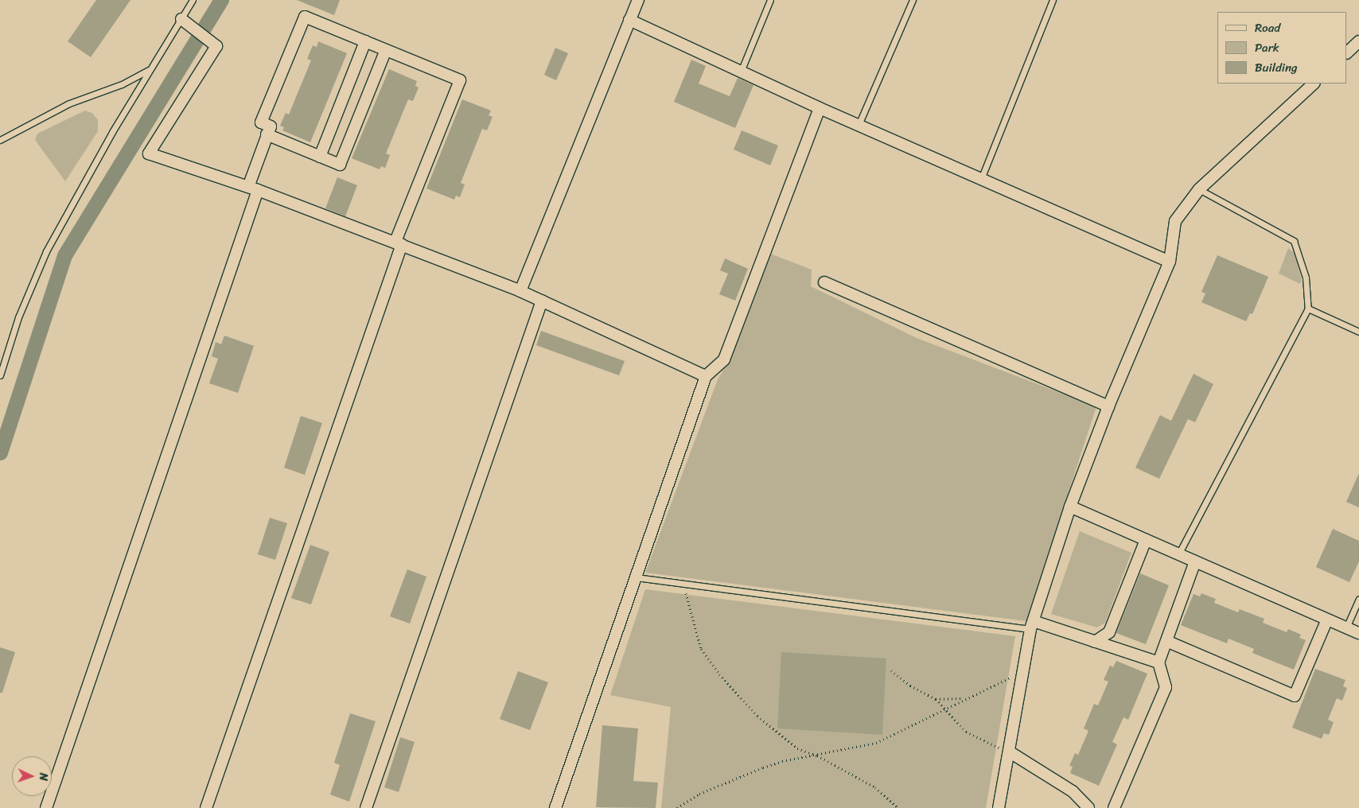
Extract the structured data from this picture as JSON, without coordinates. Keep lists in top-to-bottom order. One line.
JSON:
{"legend":["Road","Park","Building"],"north":"right"}
